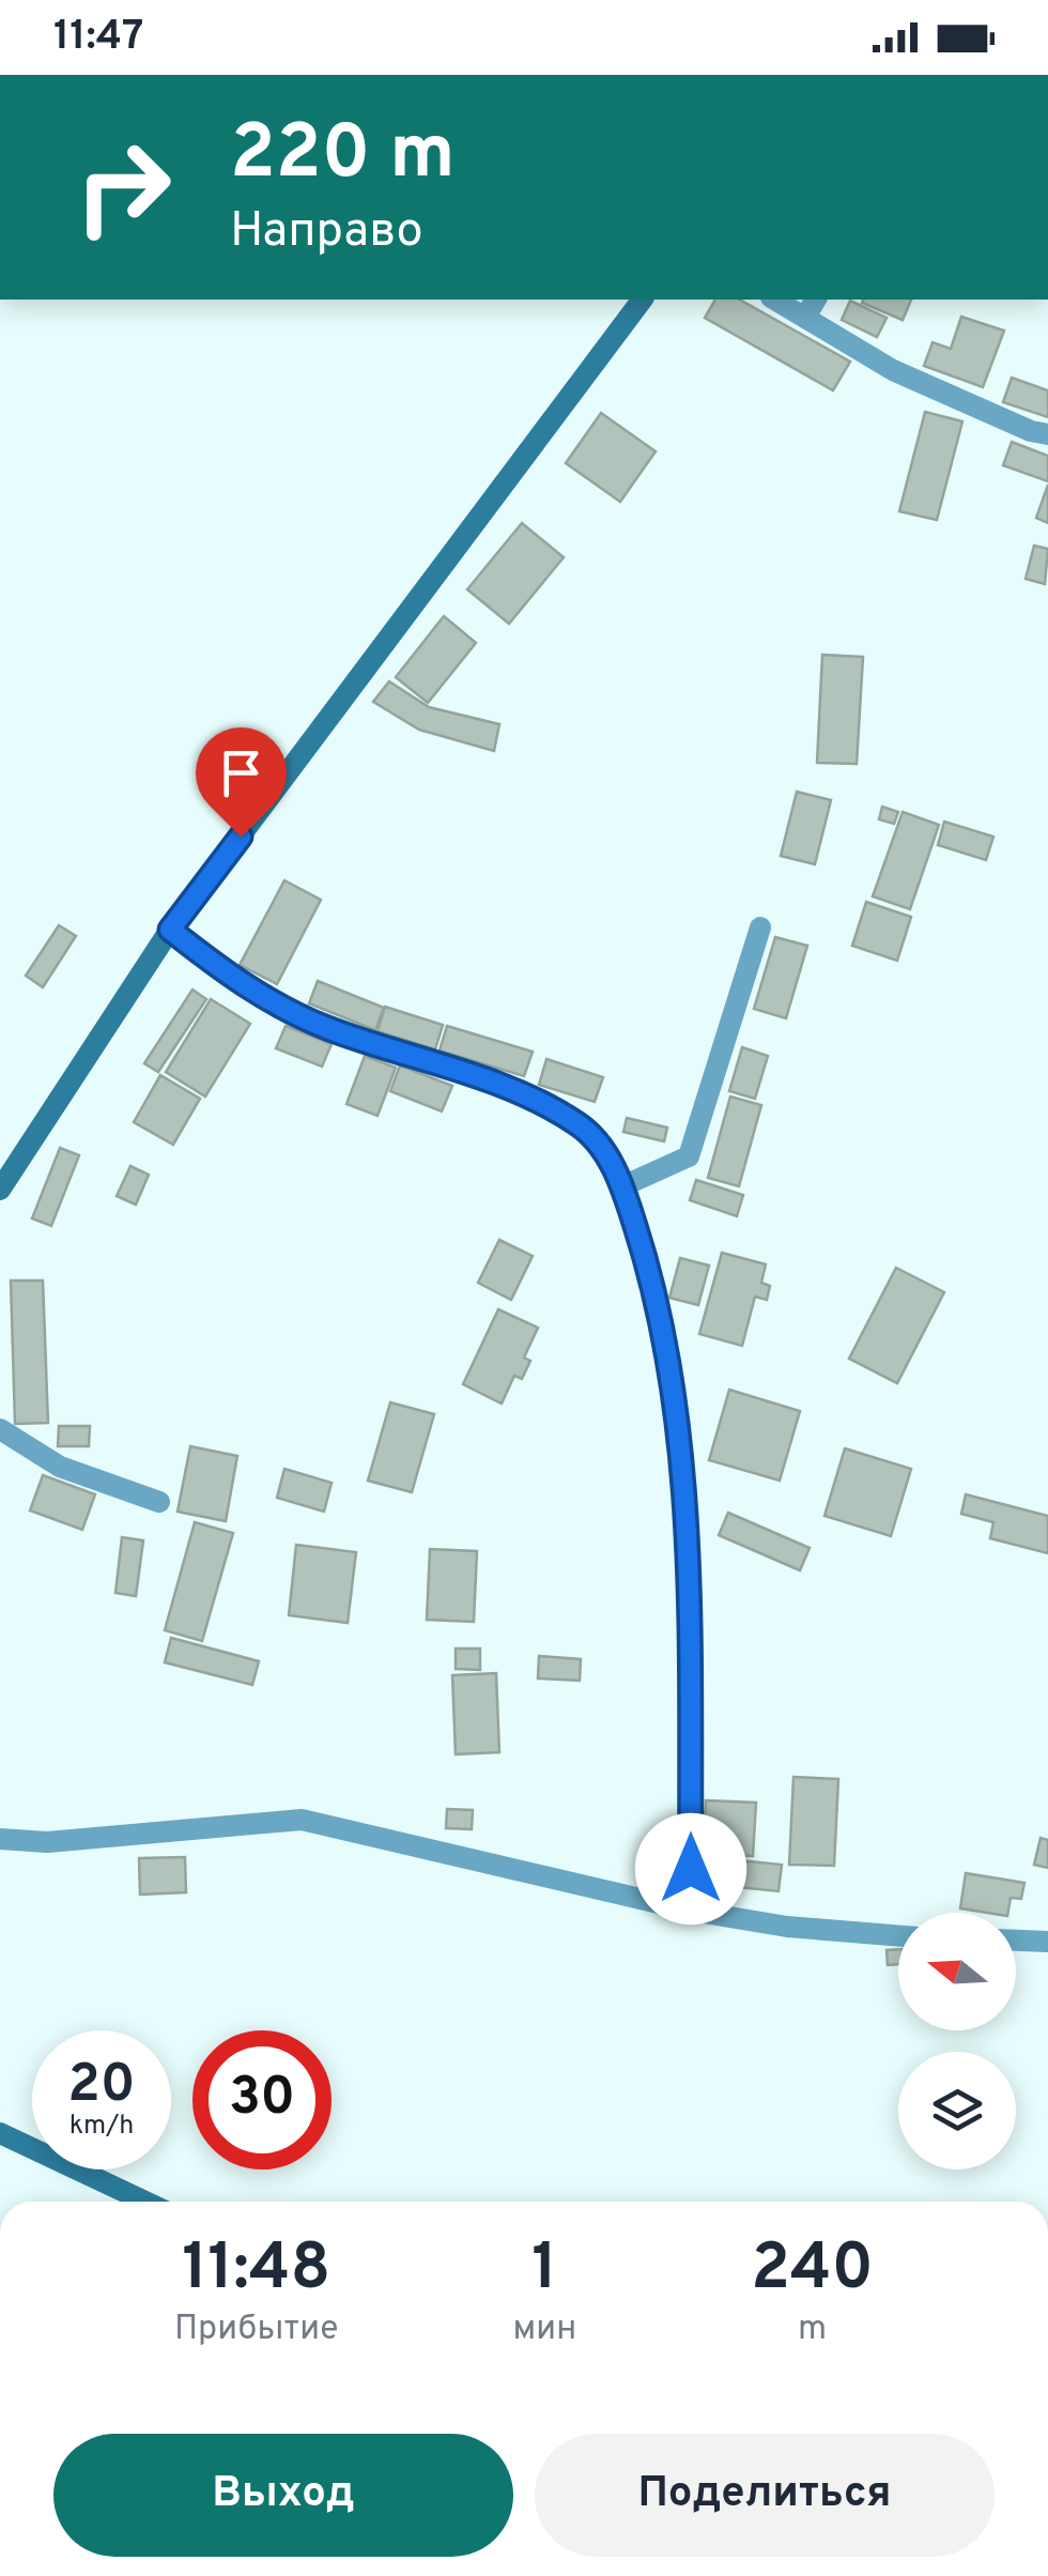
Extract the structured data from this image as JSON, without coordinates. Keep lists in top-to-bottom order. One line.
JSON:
{"north":"left","page":{"status":"11:47","turn":["220 m","Направо"],"speed":"20 km/h","limit":"30","eta":["11:48","Прибытие","1","мин","240","m"],"buttons":["Выход","Поделиться"]}}
